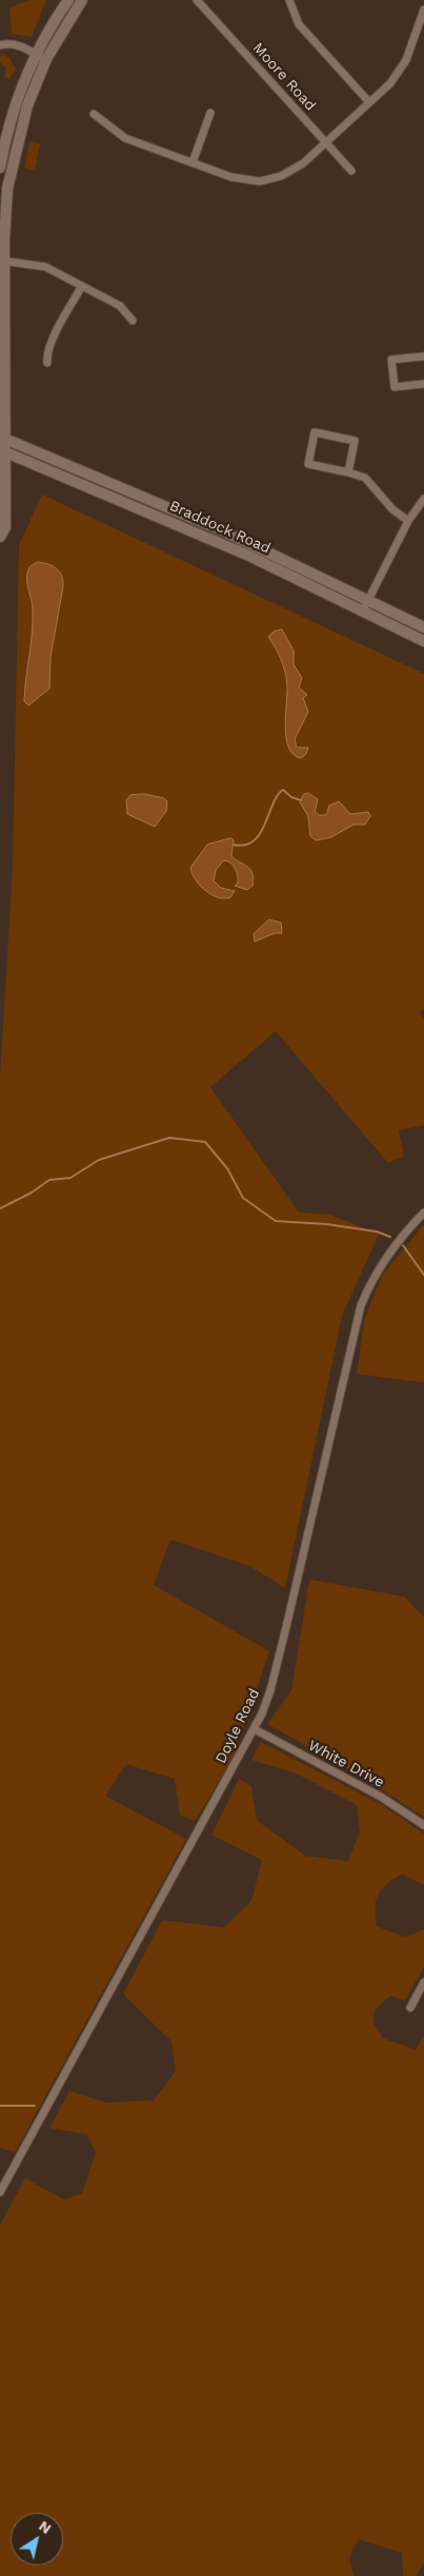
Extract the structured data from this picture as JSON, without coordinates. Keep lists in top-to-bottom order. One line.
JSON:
{"streets":{"main road":["Braddock Road"],"street":["Moore Road","Doyle Road","White Drive"]},"crossings":[["Doyle Road","White Drive"]],"north":"top right"}
